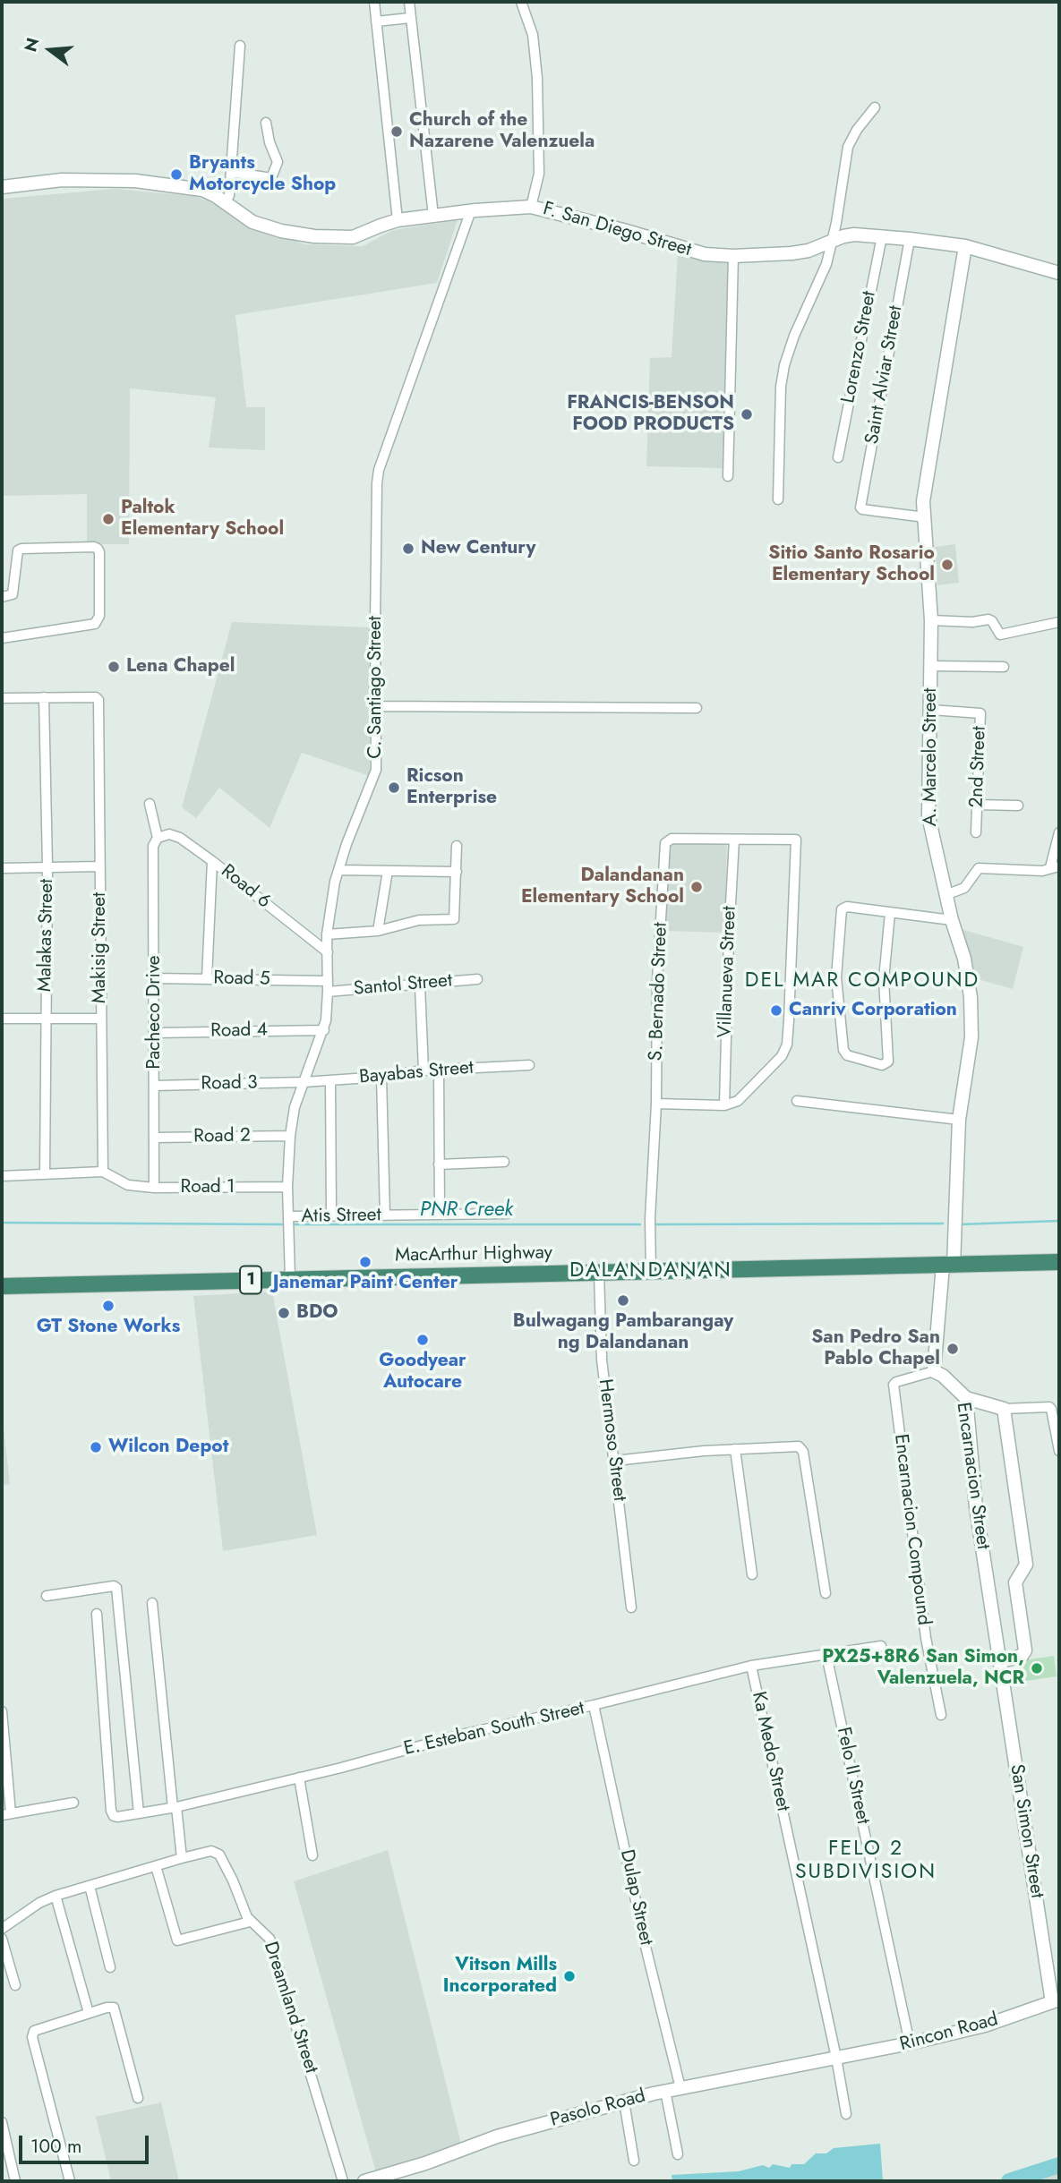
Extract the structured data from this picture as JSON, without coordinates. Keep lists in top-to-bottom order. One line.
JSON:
{"streets":{"highway":["MacArthur Highway","1"],"street":["F. San Diego Street","Lorenzo Street","Saint Alviar Street","C. Santiago Street","A. Marcelo Street","2nd Street","Road 6","Malakas Street","Makisig Street","Villanueva Street","Road 5","Santol Street","S. Bernado Street","Pacheco Drive","Road 4","Bayabas Street","Road 3","Road 2","Road 1","Atis Street","Hermoso Street","Encarnacion Street","Encarnacion Compound","E. Esteban South Street","Ka Medo Street","Felo II Street","San Simon Street","Dulap Street","Dreamland Street","Rincon Road","Pasolo Road"]},"crossings":[["F. San Diego Street","Lorenzo Street"],["F. San Diego Street","Saint Alviar Street"],["F. San Diego Street","C. Santiago Street"],["F. San Diego Street","A. Marcelo Street"],["Saint Alviar Street","A. Marcelo Street"],["C. Santiago Street","Road 6"],["C. Santiago Street","Road 5"],["C. Santiago Street","Santol Street"],["C. Santiago Street","Road 4"],["C. Santiago Street","Bayabas Street"],["C. Santiago Street","Road 3"],["C. Santiago Street","Road 2"],["C. Santiago Street","Road 1"],["C. Santiago Street","Atis Street"],["C. Santiago Street","MacArthur Highway"],["A. Marcelo Street","2nd Street"],["A. Marcelo Street","MacArthur Highway"],["Road 6","Pacheco Drive"],["Malakas Street","Makisig Street"],["Makisig Street","Road 1"],["Villanueva Street","S. Bernado Street"],["Road 5","Pacheco Drive"],["S. Bernado Street","MacArthur Highway"],["Pacheco Drive","Road 4"],["Pacheco Drive","Road 3"],["Pacheco Drive","Road 2"],["Pacheco Drive","Road 1"],["Bayabas Street","Road 3"],["MacArthur Highway","Hermoso Street"],["Encarnacion Street","Encarnacion Compound"],["Encarnacion Street","San Simon Street"],["E. Esteban South Street","Ka Medo Street"],["E. Esteban South Street","Felo II Street"],["E. Esteban South Street","Dulap Street"],["Ka Medo Street","Rincon Road"],["Ka Medo Street","Pasolo Road"],["Felo II Street","Rincon Road"],["San Simon Street","Rincon Road"],["Dulap Street","Pasolo Road"],["Rincon Road","Pasolo Road"]],"districts":["DEL MAR COMPOUND","DALANDANAN","FELO 2 SUBDIVISION"],"water":["PNR Creek"],"places":["Church of the Nazarene Valenzuela","Bryants Motorcycle Shop","FRANCIS-BENSON FOOD PRODUCTS","Paltok Elementary School","New Century","Sitio Santo Rosario Elementary School","Lena Chapel","Ricson Enterprise","Dalandanan Elementary School","Canriv Corporation","Janemar Paint Center","Bulwagang Pambarangay ng Dalandanan","GT Stone Works","BDO","Goodyear Autocare","San Pedro San Pablo Chapel","Wilcon Depot","PX25+8R6 San Simon, Valenzuela, NCR","Vitson Mills Incorporated"],"scale_bar":"100 m","north":"left"}
